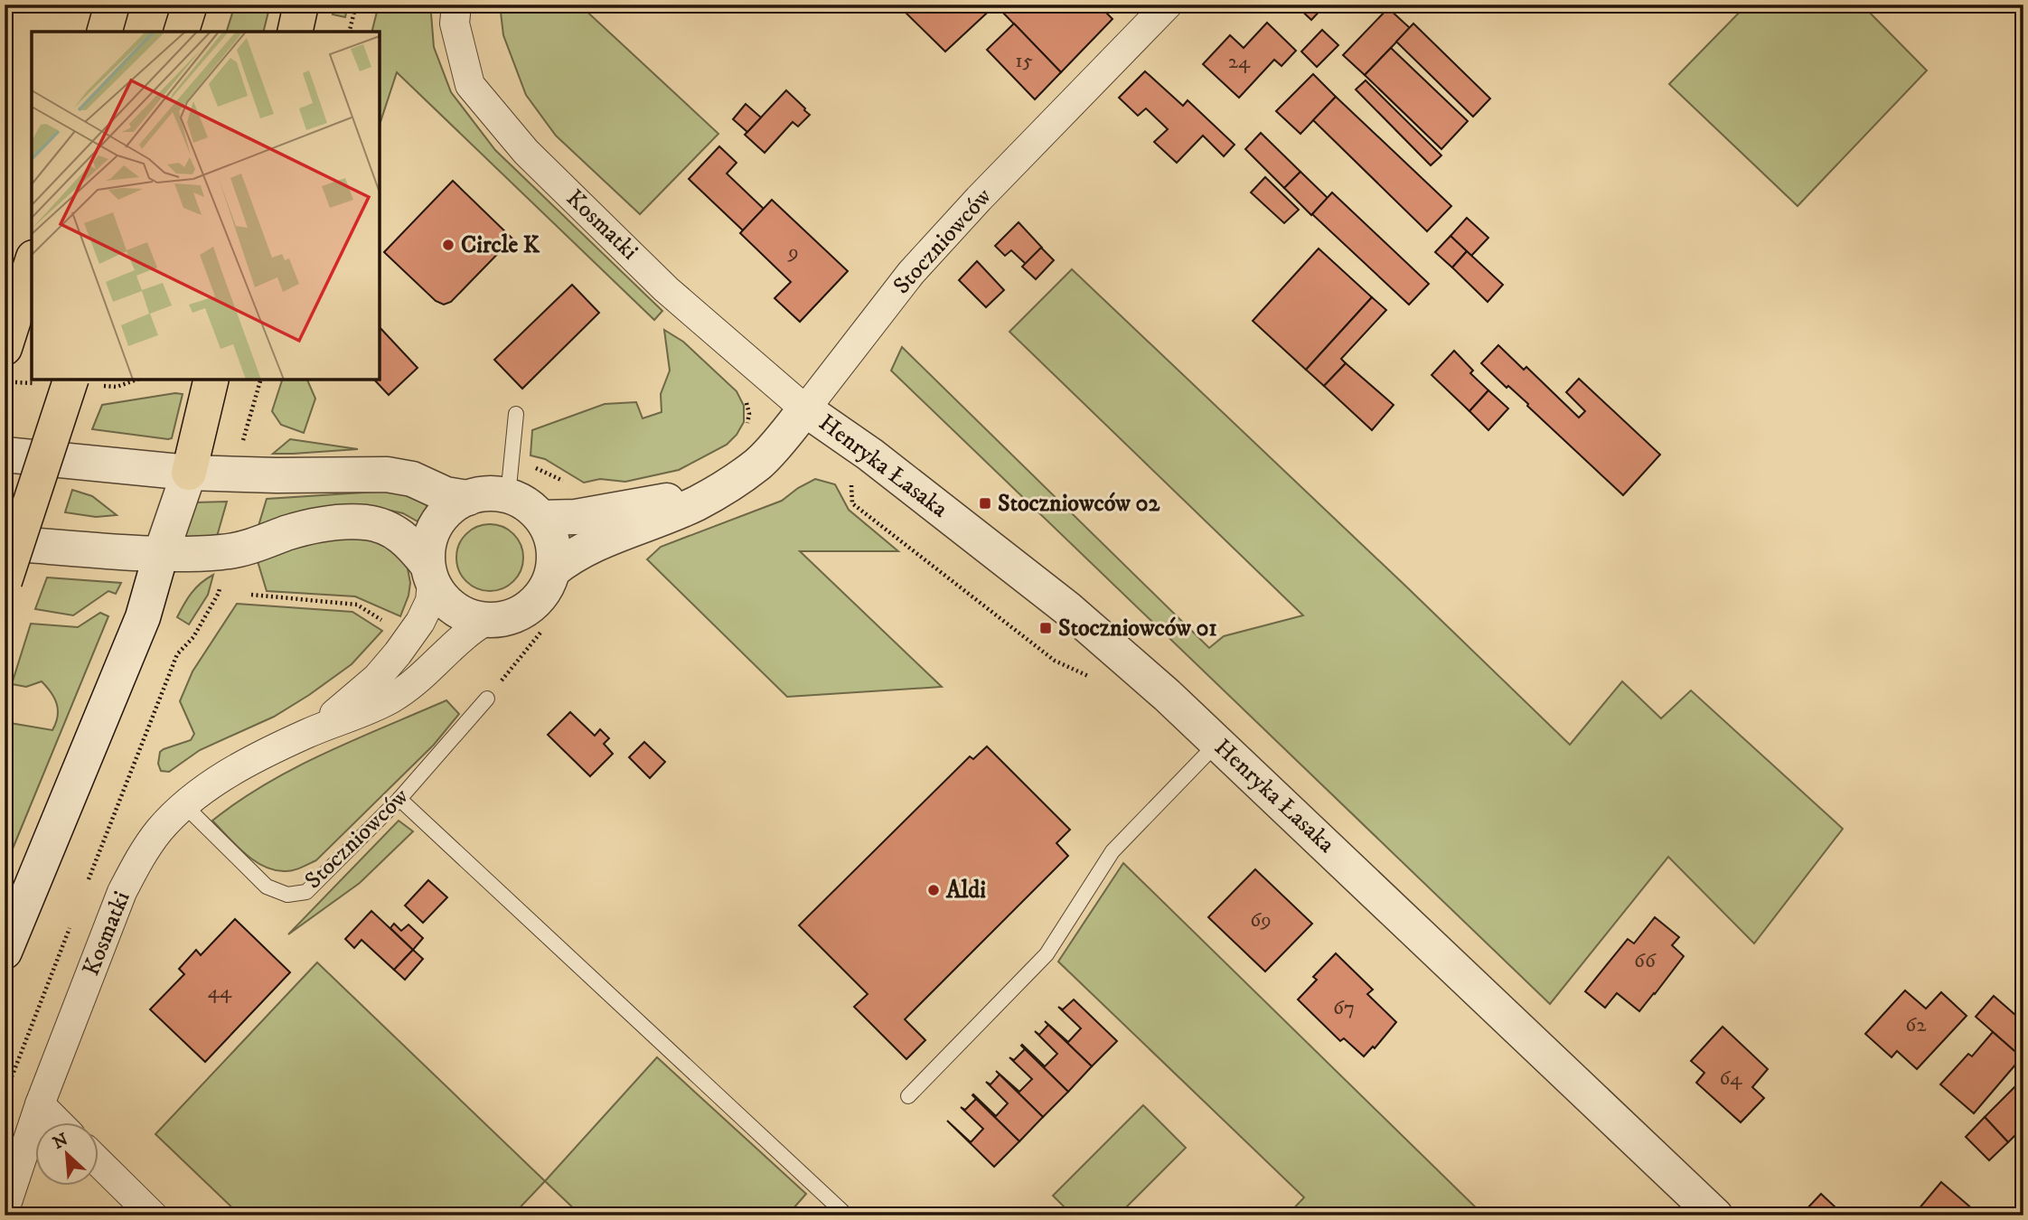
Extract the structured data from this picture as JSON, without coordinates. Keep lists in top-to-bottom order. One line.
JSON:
{"streets":{"street":["Kosmatki","Stoczniowców","Henryka Łasaka"]},"crossings":[["Kosmatki","Stoczniowców"],["Kosmatki","Henryka Łasaka"],["Stoczniowców","Henryka Łasaka"]],"places":{"other":["Circle K","Aldi"],"transit":["Stoczniowców 02","Stoczniowców 01"]},"house_numbers":["15","24","9","69","66","44","67","62","64"],"north":"top left"}
